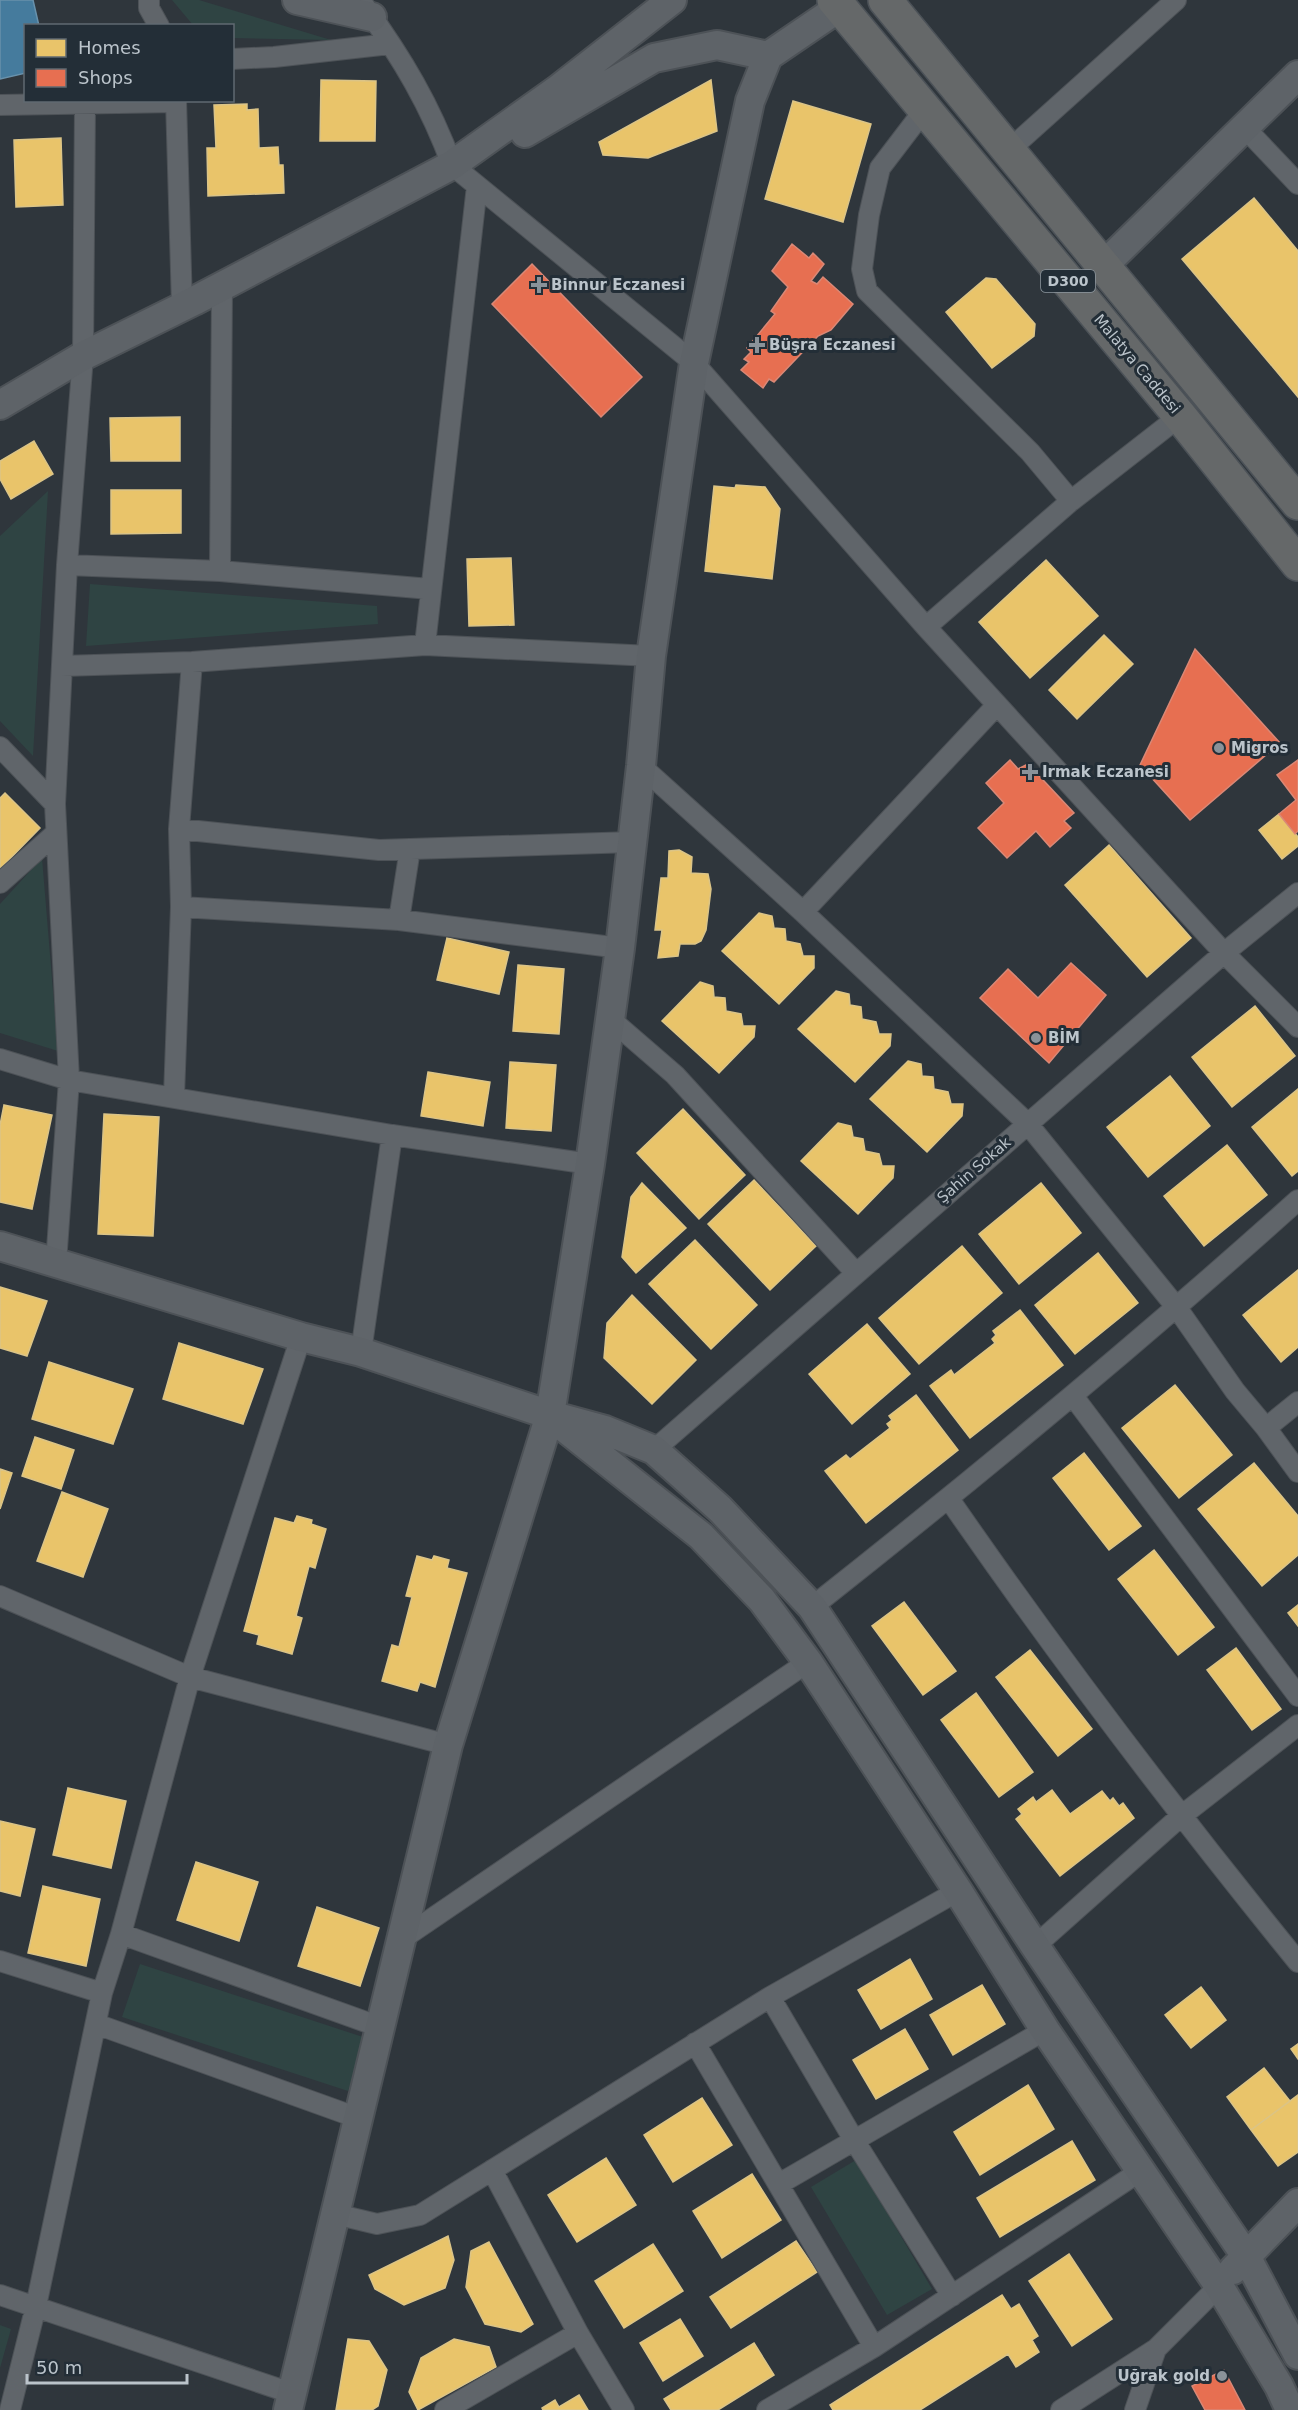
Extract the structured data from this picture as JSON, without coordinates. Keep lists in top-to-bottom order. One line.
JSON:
{"streets":{"highway":["D300","Malatya Caddesi"],"street":["Şahin Sokak"]},"places":{"health":["Binnur Eczanesi","Büşra Eczanesi","Irmak Eczanesi"],"other":["Migros","BİM","Uğrak gold"]},"legend":["Homes","Shops"],"scale_bar":"50 m"}
